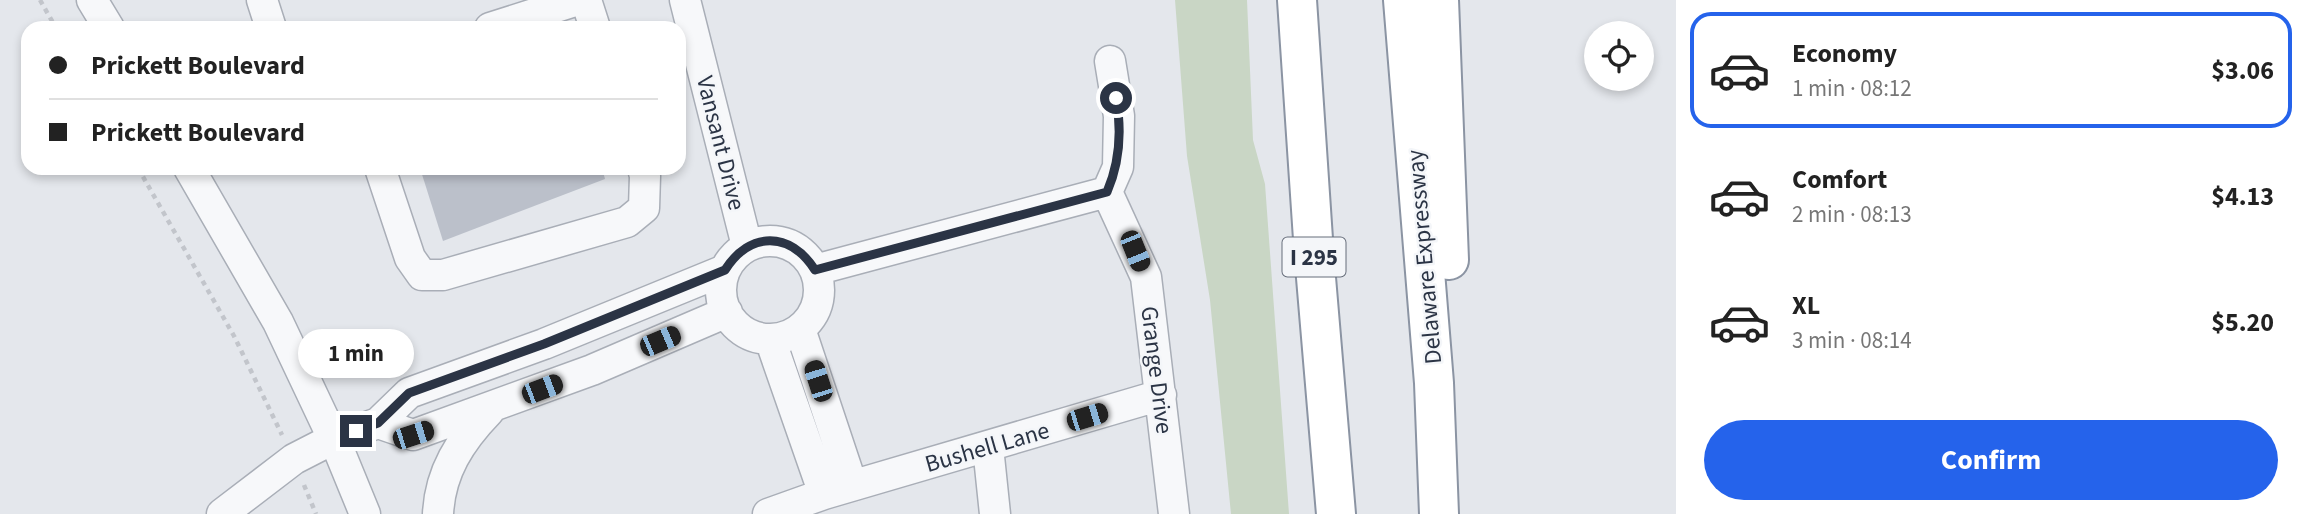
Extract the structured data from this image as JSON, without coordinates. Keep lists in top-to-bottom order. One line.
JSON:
{"streets":{"highway":["I 295","Delaware Expressway"],"street":["Vansant Drive","Grange Drive","Bushell Lane"]},"crossings":[["Grange Drive","Bushell Lane"]],"page":{"list":[{"name":"Economy","note":"1 min · 08:12","value":"$3.06"},{"name":"Comfort","note":"2 min · 08:13","value":"$4.13"},{"name":"XL","note":"3 min · 08:14","value":"$5.20"}],"banner":["Prickett Boulevard","Prickett Boulevard"],"bubble":"1 min","buttons":"Confirm"}}
